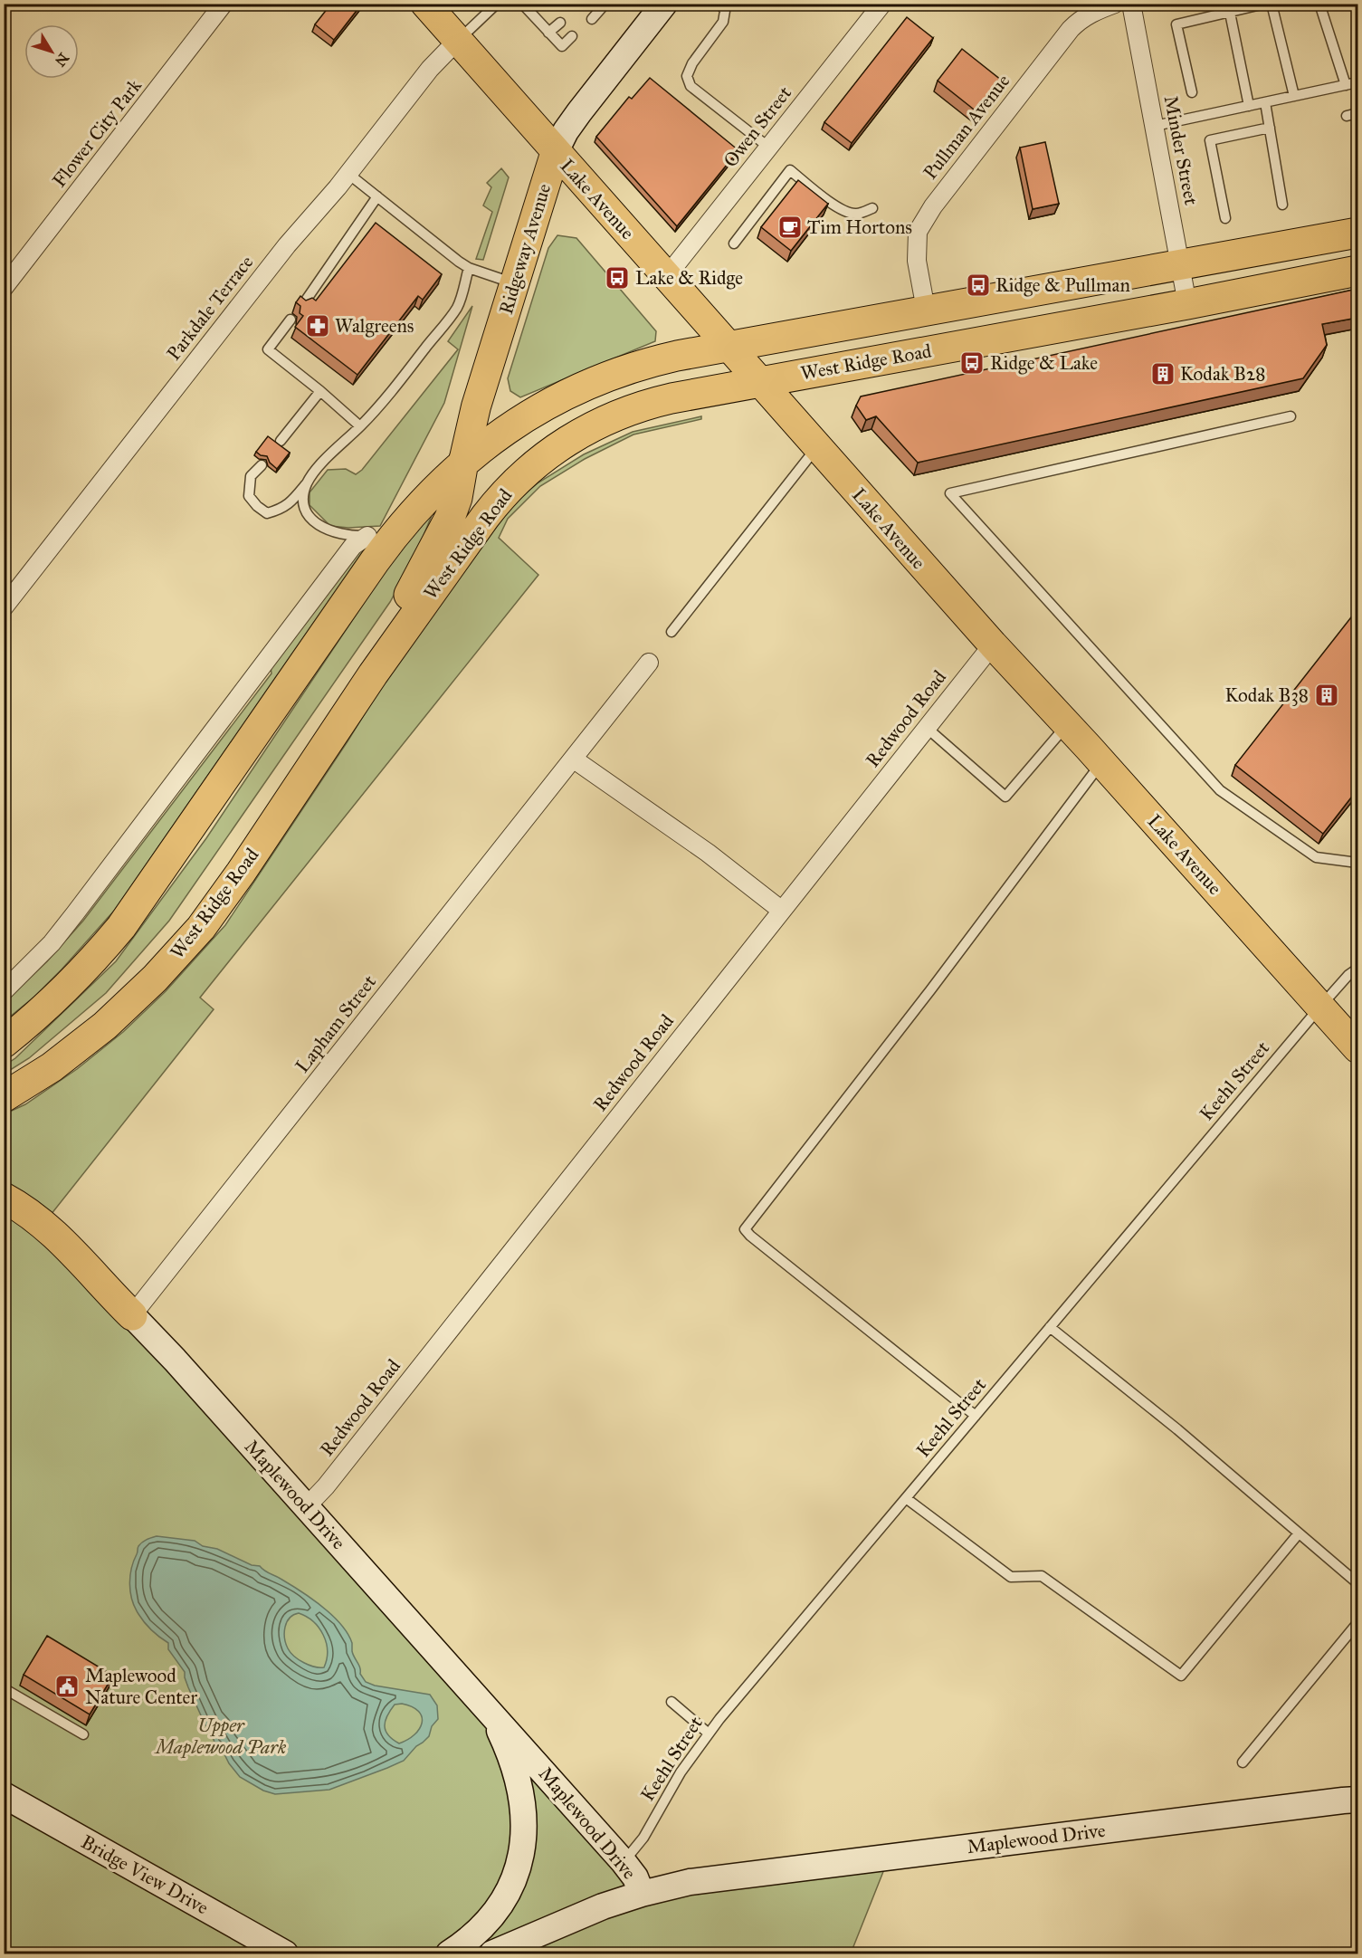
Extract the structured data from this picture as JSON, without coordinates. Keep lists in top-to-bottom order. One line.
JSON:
{"streets":{"highway":["West Ridge Road"],"main road":["Lake Avenue","Ridgeway Avenue"],"street":["Owen Street","Pullman Avenue","Flower City Park","Minder Street","Parkdale Terrace","Redwood Road","Lapham Street","Maplewood Drive","Bridge View Drive"],"lane":["Keehl Street"]},"crossings":[["Owen Street","Lake Avenue"],["Minder Street","West Ridge Road"],["Lake Avenue","Ridgeway Avenue"],["Lake Avenue","Parkdale Terrace"],["Lake Avenue","West Ridge Road"],["Lake Avenue","Redwood Road"],["Lake Avenue","Keehl Street"],["Redwood Road","Maplewood Drive"],["Lapham Street","Maplewood Drive"],["Keehl Street","Maplewood Drive"]],"parks":["Upper Maplewood Park"],"places":{"cafe":["Tim Hortons"],"bus stop":["Lake & Ridge","Ridge & Pullman","Ridge & Lake"],"pharmacy":["Walgreens"],"building":["Kodak B28","Kodak B38"],"public building":["Maplewood Nature Center"]},"north":"bottom right"}
